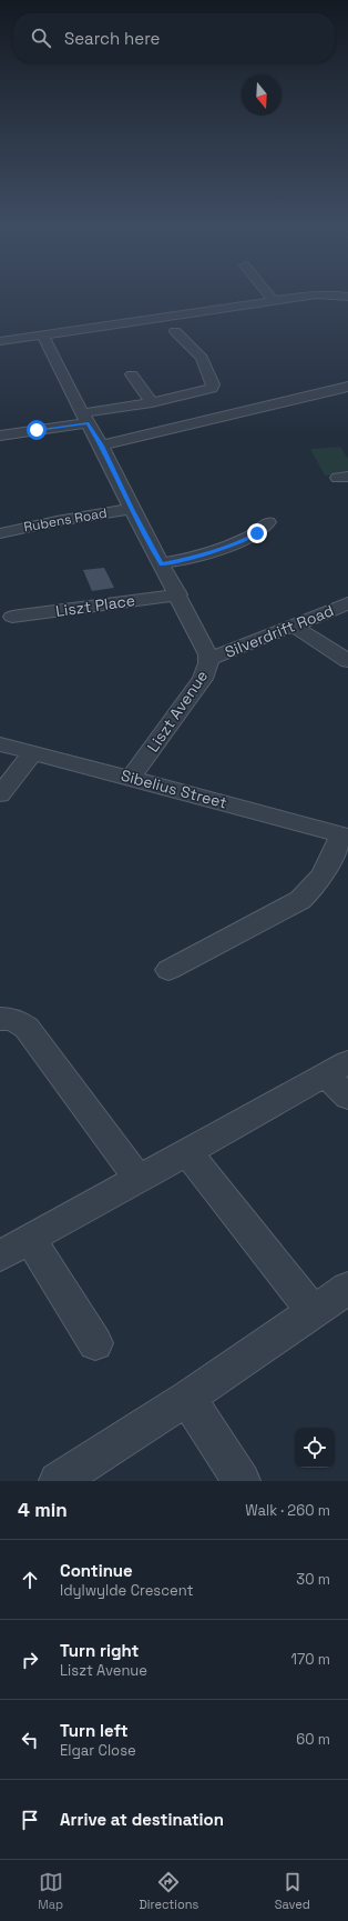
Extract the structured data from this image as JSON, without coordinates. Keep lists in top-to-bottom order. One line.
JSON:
{"streets":{"street":["Rubens Road","Liszt Place","Silverdrift Road","Liszt Avenue","Sibelius Street"]},"crossings":[["Rubens Road","Liszt Avenue"],["Liszt Place","Liszt Avenue"],["Silverdrift Road","Liszt Avenue"],["Liszt Avenue","Sibelius Street"]],"north":"bottom","page":{"search":"Search here","heading":["4 min","Walk · 260 m"],"list":[["Continue","Idylwylde Crescent","30 m"],["Turn right","Liszt Avenue","170 m"],["Turn left","Elgar Close","60 m"],"Arrive at destination"],"nav":["Map","Directions","Saved"]}}
